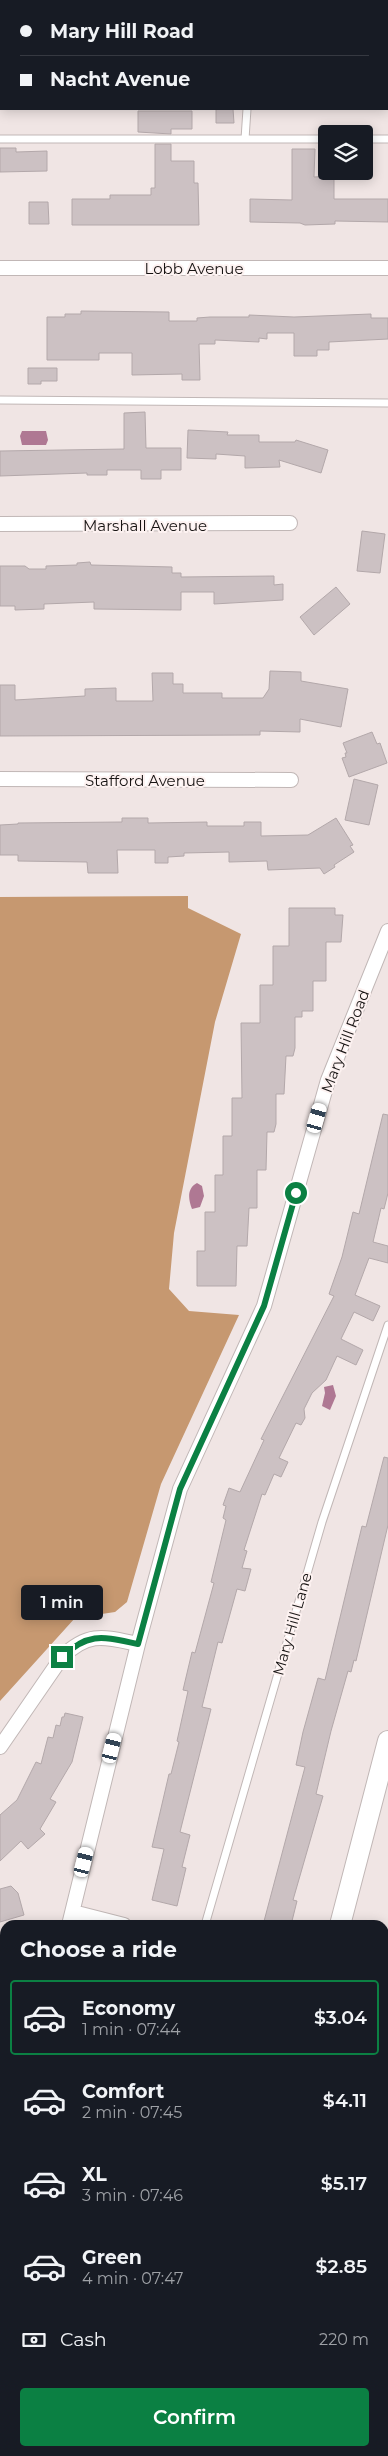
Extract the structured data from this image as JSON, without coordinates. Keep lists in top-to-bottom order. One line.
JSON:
{"streets":{"street":["Lobb Avenue","Marshall Avenue","Stafford Avenue","Mary Hill Road"],"lane":["Mary Hill Lane"]},"page":{"banner":["Mary Hill Road","Nacht Avenue"],"bubble":"1 min","heading":"Choose a ride","list":[{"name":"Economy","note":"1 min · 07:44","value":"$3.04"},{"name":"Comfort","note":"2 min · 07:45","value":"$4.11"},{"name":"XL","note":"3 min · 07:46","value":"$5.17"},{"name":"Green","note":"4 min · 07:47","value":"$2.85"}],"pay":["Cash","220 m"],"buttons":"Confirm"}}
